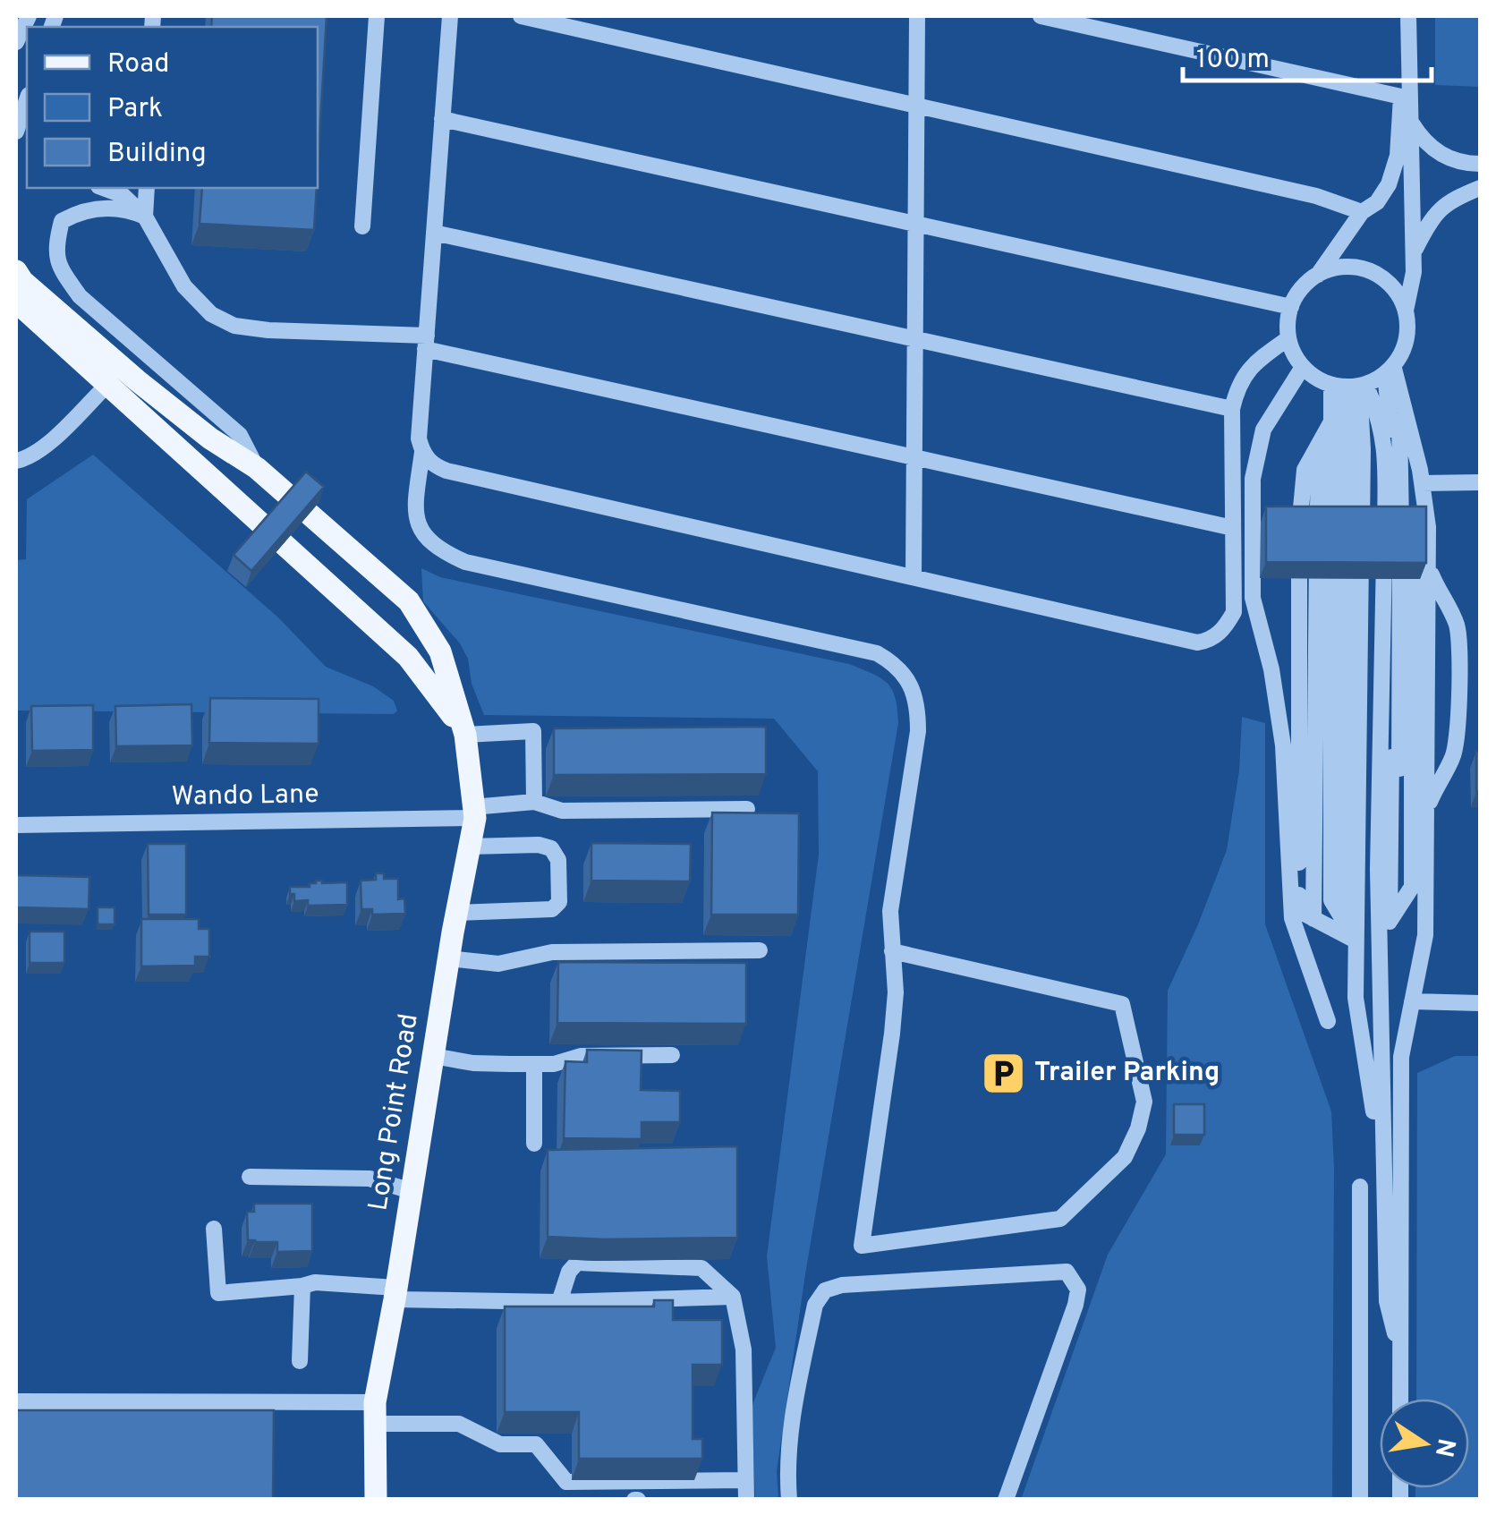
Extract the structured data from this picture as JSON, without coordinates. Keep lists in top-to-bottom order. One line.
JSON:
{"streets":{"main road":["Long Point Road"],"street":["Wando Lane"]},"crossings":[["Wando Lane","Long Point Road"]],"places":{"parking":["Trailer Parking"]},"legend":["Road","Park","Building"],"scale_bar":"100 m","north":"right"}
